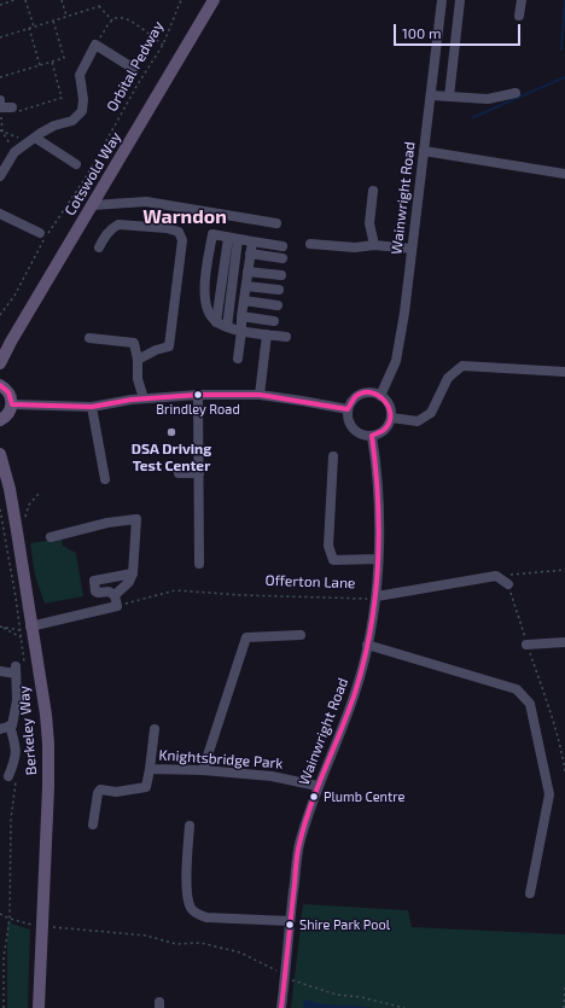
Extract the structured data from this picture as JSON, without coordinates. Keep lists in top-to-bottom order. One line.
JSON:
{"streets":{"main road":["Cotswold Way","Berkeley Way"],"street":["Wainwright Road","Knightsbridge Park"],"path":["Orbital Pedway","Offerton Lane"]},"crossings":[["Wainwright Road","Offerton Lane"],["Wainwright Road","Knightsbridge Park"]],"districts":["Warndon"],"places":["Brindley Road","DSA Driving Test Center","Plumb Centre","Shire Park Pool"],"scale_bar":"100 m"}
